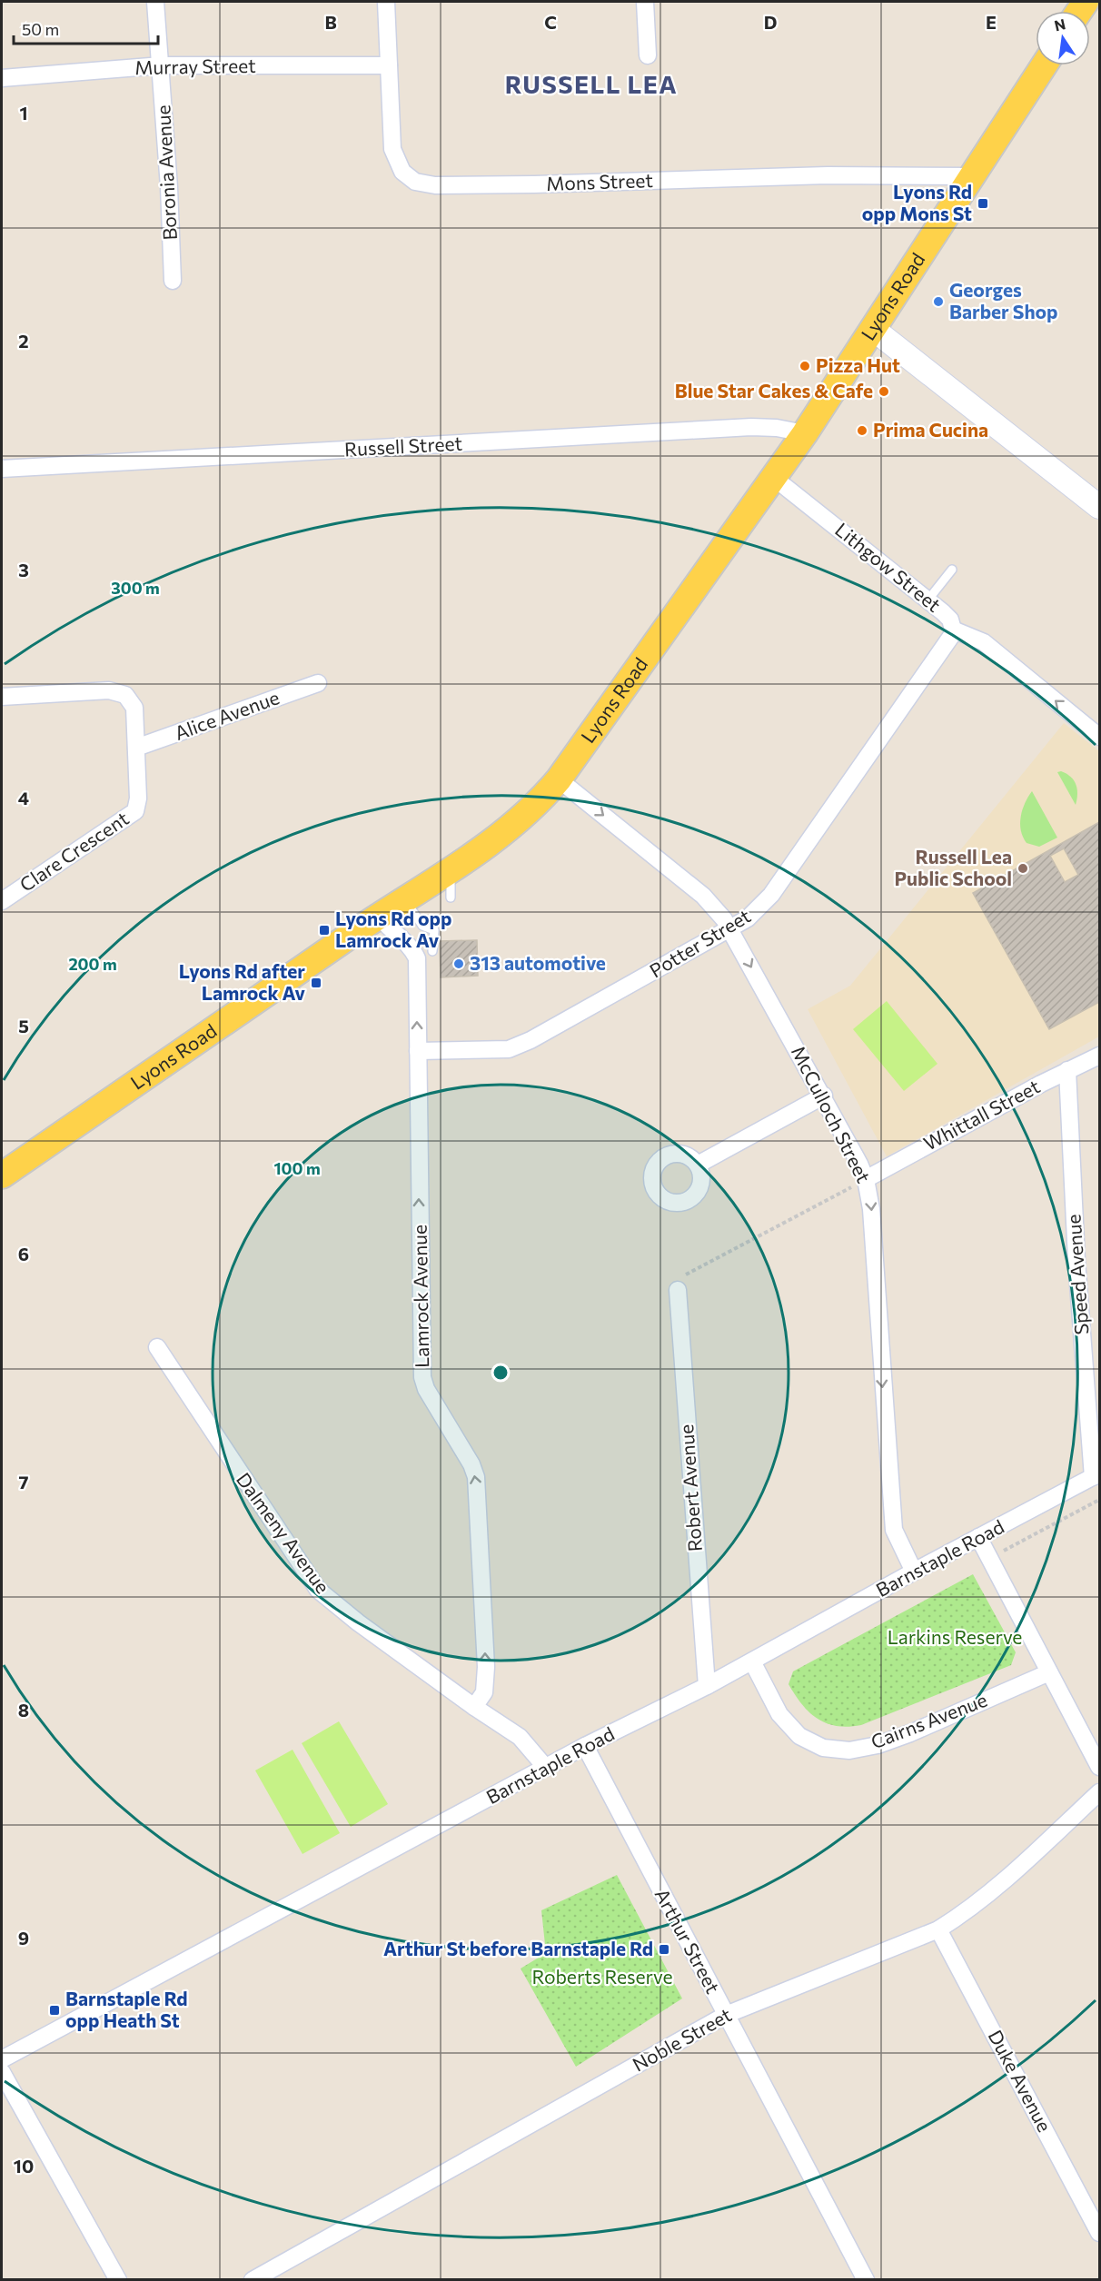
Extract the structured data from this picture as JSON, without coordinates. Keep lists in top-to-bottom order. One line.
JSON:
{"streets":{"main road":["Lyons Road"],"street":["Murray Street","Boronia Avenue","Mons Street","Russell Street","Lithgow Street","Alice Avenue","Clare Crescent","Potter Street","McCulloch Street","Whittall Street","Speed Avenue","Lamrock Avenue","Robert Avenue","Dalmeny Avenue","Barnstaple Road","Cairns Avenue","Arthur Street","Noble Street","Duke Avenue"]},"crossings":[["Murray Street","Boronia Avenue"],["Murray Street","Mons Street"],["Mons Street","Lyons Road"],["Lyons Road","Russell Street"],["Lyons Road","Lithgow Street"],["Lyons Road","McCulloch Street"],["Lyons Road","Lamrock Avenue"],["Lithgow Street","Potter Street"],["Alice Avenue","Clare Crescent"],["Potter Street","McCulloch Street"],["Potter Street","Lamrock Avenue"],["McCulloch Street","Whittall Street"],["McCulloch Street","Barnstaple Road"],["Whittall Street","Speed Avenue"],["Speed Avenue","Barnstaple Road"],["Lamrock Avenue","Dalmeny Avenue"],["Robert Avenue","Barnstaple Road"],["Dalmeny Avenue","Barnstaple Road"],["Barnstaple Road","Cairns Avenue"],["Barnstaple Road","Arthur Street"],["Arthur Street","Noble Street"],["Noble Street","Duke Avenue"]],"one_way":["Lithgow Street","McCulloch Street","Lamrock Avenue"],"districts":["RUSSELL LEA"],"parks":["Larkins Reserve","Roberts Reserve"],"places":{"transit":["Lyons Rd opp Mons St","Lyons Rd opp Lamrock Av","Lyons Rd after Lamrock Av","Arthur St before Barnstaple Rd","Barnstaple Rd opp Heath St"],"other":["Georges Barber Shop","Pizza Hut","Blue Star Cakes & Cafe","Prima Cucina","Russell Lea Public School","313 automotive"]},"scale_bar":"50 m","north":"top","grid":{"columns":["B","C","D","E"],"rows":["1","2","3","4","5","6","7","8","9","10"]},"rings":["300 m","200 m","100 m"]}
